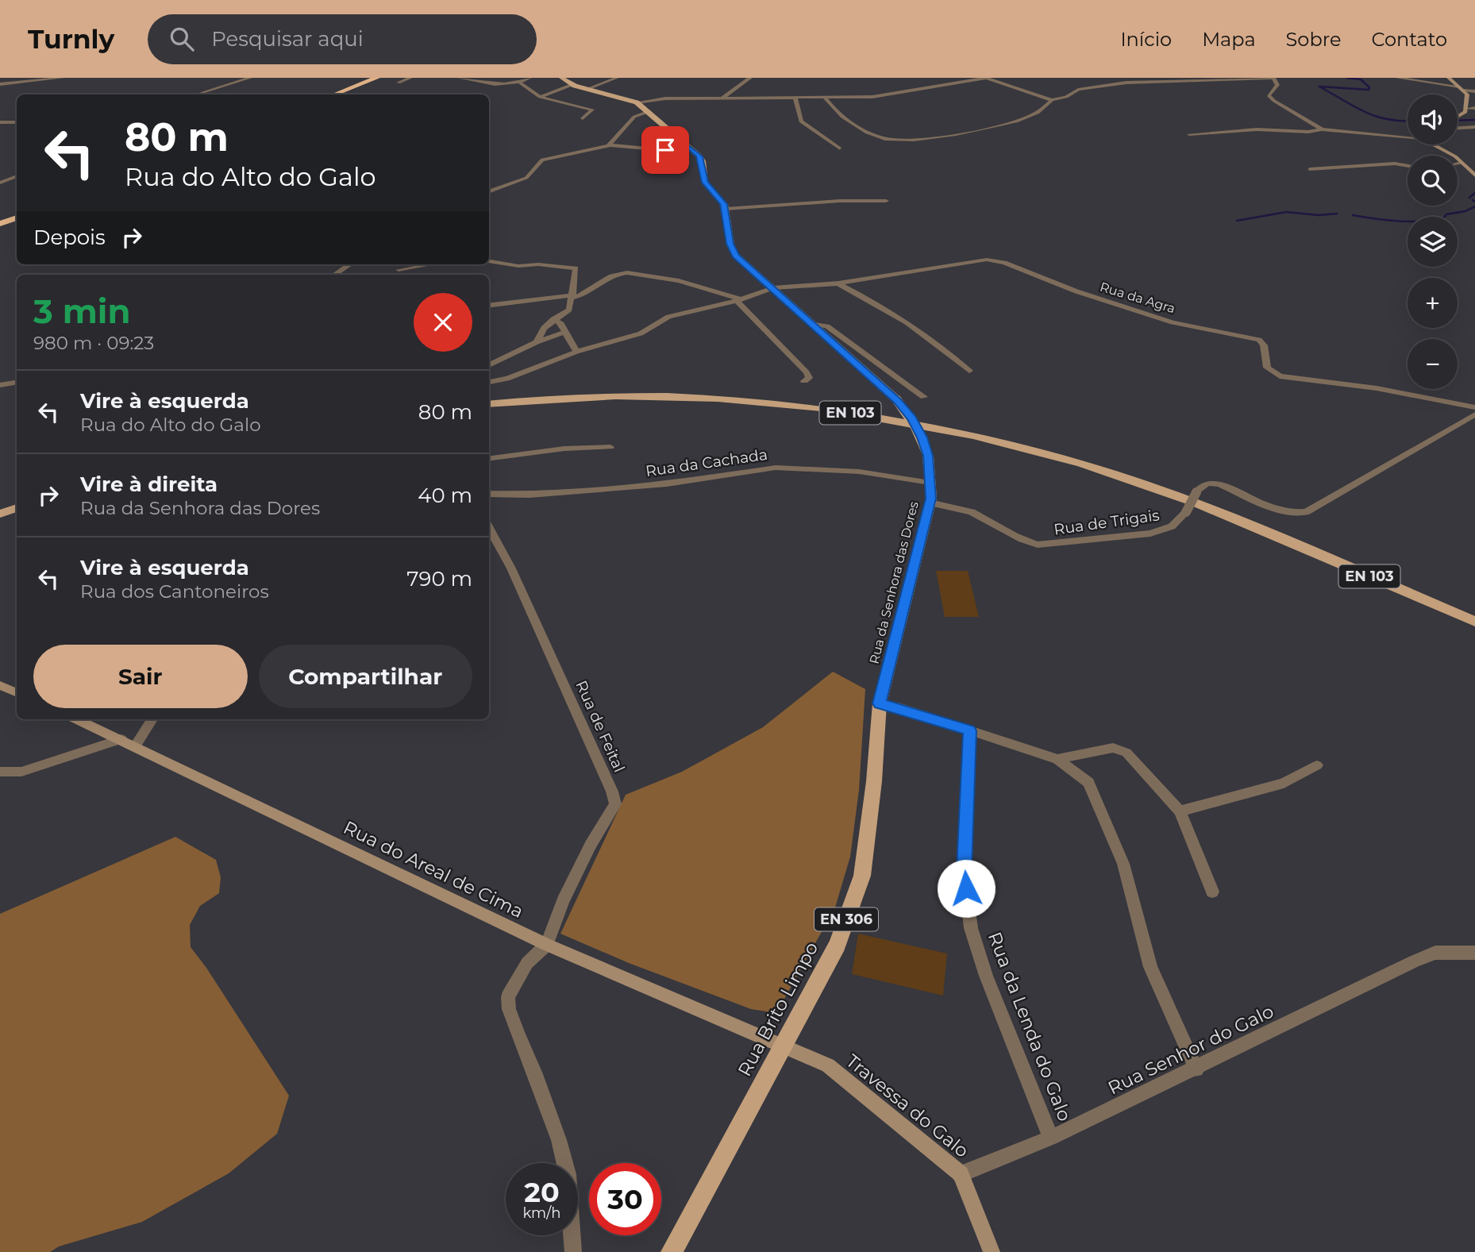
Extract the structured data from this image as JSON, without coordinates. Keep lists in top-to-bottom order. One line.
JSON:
{"streets":{"main road":["EN 103","Rua da Senhora das Dores","Rua do Areal de Cima","EN 306","Rua Brito Limpo","Travessa do Galo"],"street":["Rua da Agra","Rua da Cachada","Rua de Trigais","Rua de Feital","Rua da Lenda do Galo","Rua Senhor do Galo"]},"crossings":[["Rua da Agra","Rua da Senhora das Dores"],["Rua da Cachada","Rua da Senhora das Dores"],["Rua de Trigais","Rua da Senhora das Dores"],["Rua da Senhora das Dores","Rua Brito Limpo"],["Rua de Feital","Rua do Areal de Cima"],["Rua do Areal de Cima","Rua Brito Limpo"],["Rua do Areal de Cima","Travessa do Galo"],["Rua Brito Limpo","Travessa do Galo"],["Rua da Lenda do Galo","Rua Senhor do Galo"],["Rua Senhor do Galo","Travessa do Galo"]],"page":{"header":"Turnly","search":"Pesquisar aqui","nav":["Início","Mapa","Sobre","Contato"],"map_buttons":["+","−"],"turn":["80 m","Rua do Alto do Galo"],"then":"Depois","heading":["3 min","980 m · 09:23"],"list":[{"name":"Vire à esquerda","note":"Rua do Alto do Galo","value":"80 m"},{"name":"Vire à direita","note":"Rua da Senhora das Dores","value":"40 m"},{"name":"Vire à esquerda","note":"Rua dos Cantoneiros","value":"790 m"}],"buttons":["Sair","Compartilhar"],"speed":"20 km/h","limit":"30"}}
